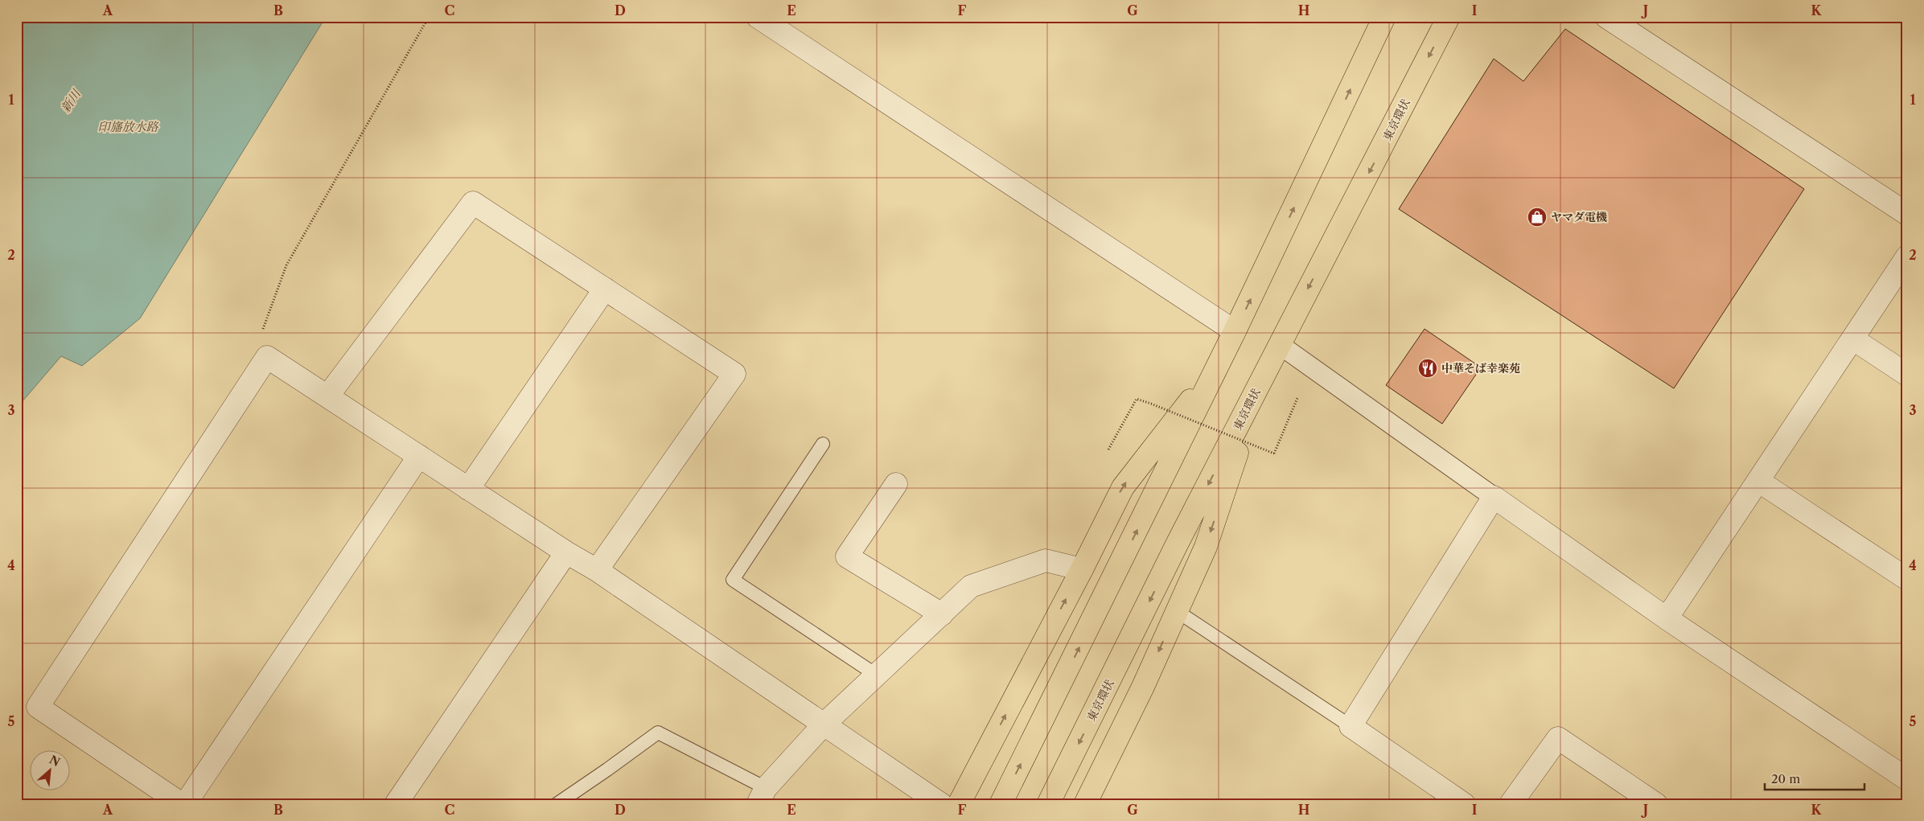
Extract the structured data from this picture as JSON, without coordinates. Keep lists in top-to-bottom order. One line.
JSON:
{"streets":{"highway":["東京環状"]},"water":["新川","印旛放水路"],"places":{"shop":["ヤマダ電機"],"restaurant":["中華そば幸楽苑"]},"scale_bar":"20 m","north":"top right","grid":{"columns":["A","B","C","D","E","F","G","H","I","J","K"],"rows":["1","2","3","4","5"]}}
